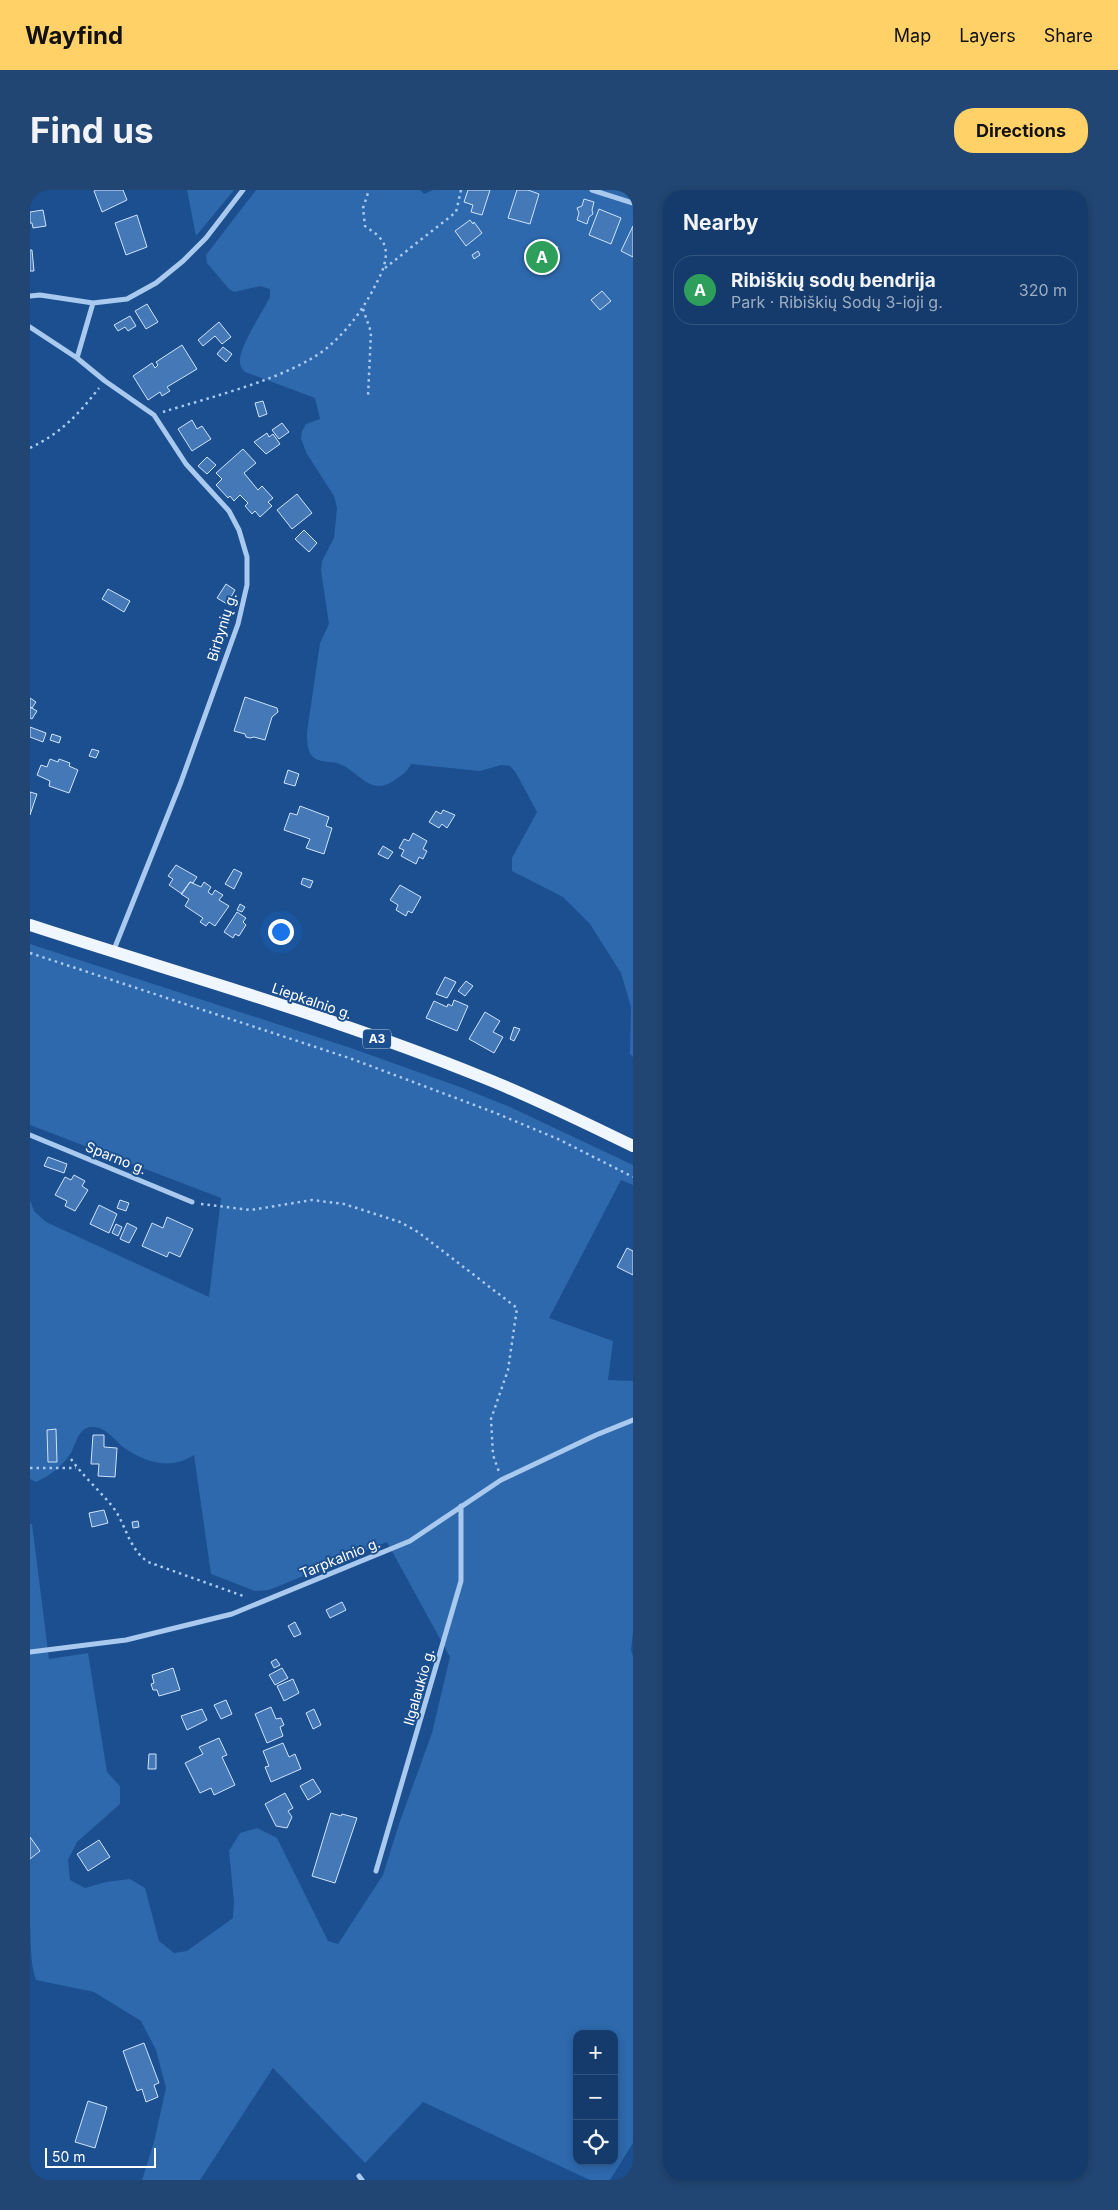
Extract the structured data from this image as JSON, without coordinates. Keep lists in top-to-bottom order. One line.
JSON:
{"streets":{"main road":["Liepkalnio g.","A3"],"street":["Birbynių g.","Sparno g.","Tarpkalnio g.","Ilgalaukio g."]},"crossings":[["Birbynių g.","Liepkalnio g."],["Tarpkalnio g.","Ilgalaukio g."]],"scale_bar":"50 m","page":{"header":"Wayfind","nav":["Map","Layers","Share"],"buttons":"Directions","title":"Find us","heading":"Nearby","pins":"A","list":[{"mark":"A","name":"Ribiškių sodų bendrija","note":"Park · Ribiškių Sodų 3-ioji g.","value":"320 m"}],"map_buttons":["+","−"],"scale":"50 m"}}
